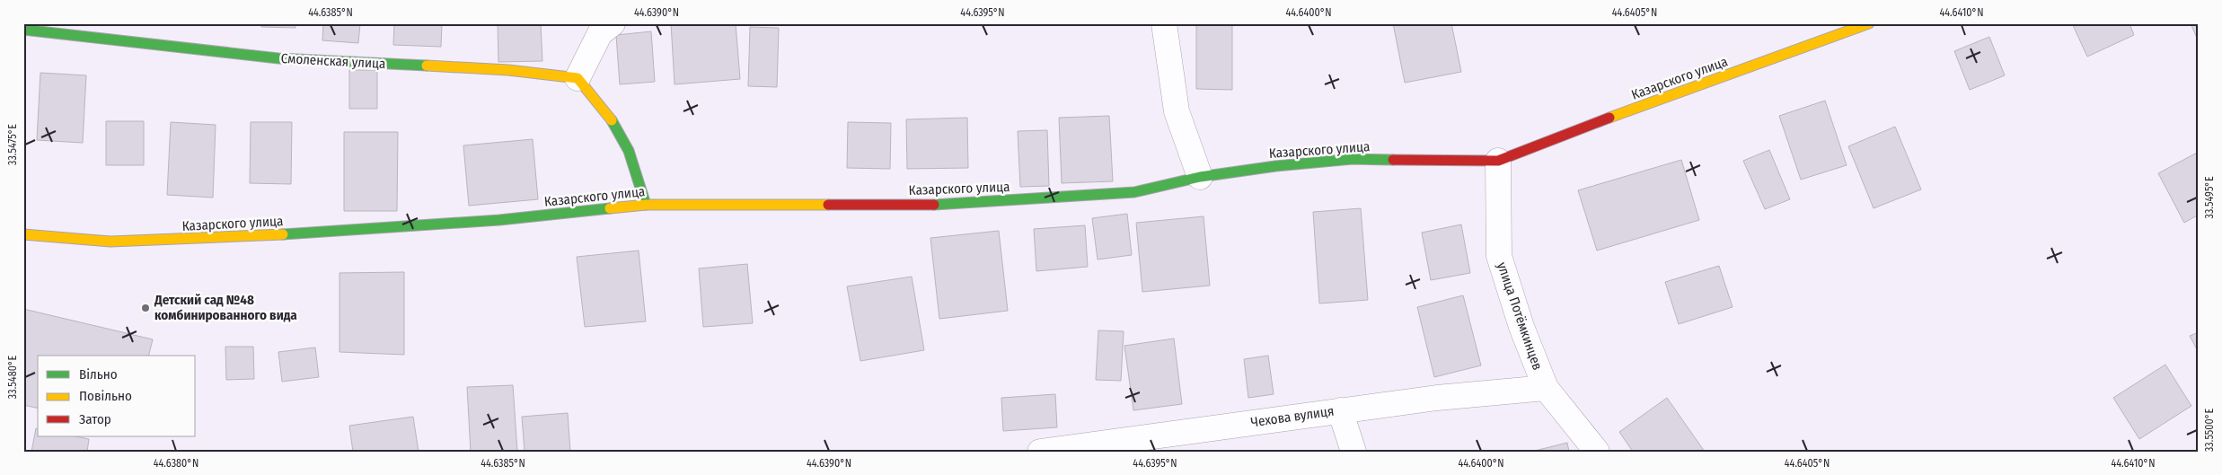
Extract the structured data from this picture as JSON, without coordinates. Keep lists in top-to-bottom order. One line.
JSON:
{"streets":{"street":["Смоленская улица","Казарского улица","улица Потёмкинцев","Чехова вулиця"]},"crossings":[["Казарского улица","улица Потёмкинцев"],["улица Потёмкинцев","Чехова вулиця"]],"places":["Детский сад №48 комбинированного вида"],"legend":["Вільно","Повільно","Затор"],"coordinates":["44.6385°N","44.6390°N","44.6395°N","44.6400°N","44.6405°N","44.6410°N","33.5475°E","33.5495°E","33.5480°E","33.5500°E","44.6380°N"]}
